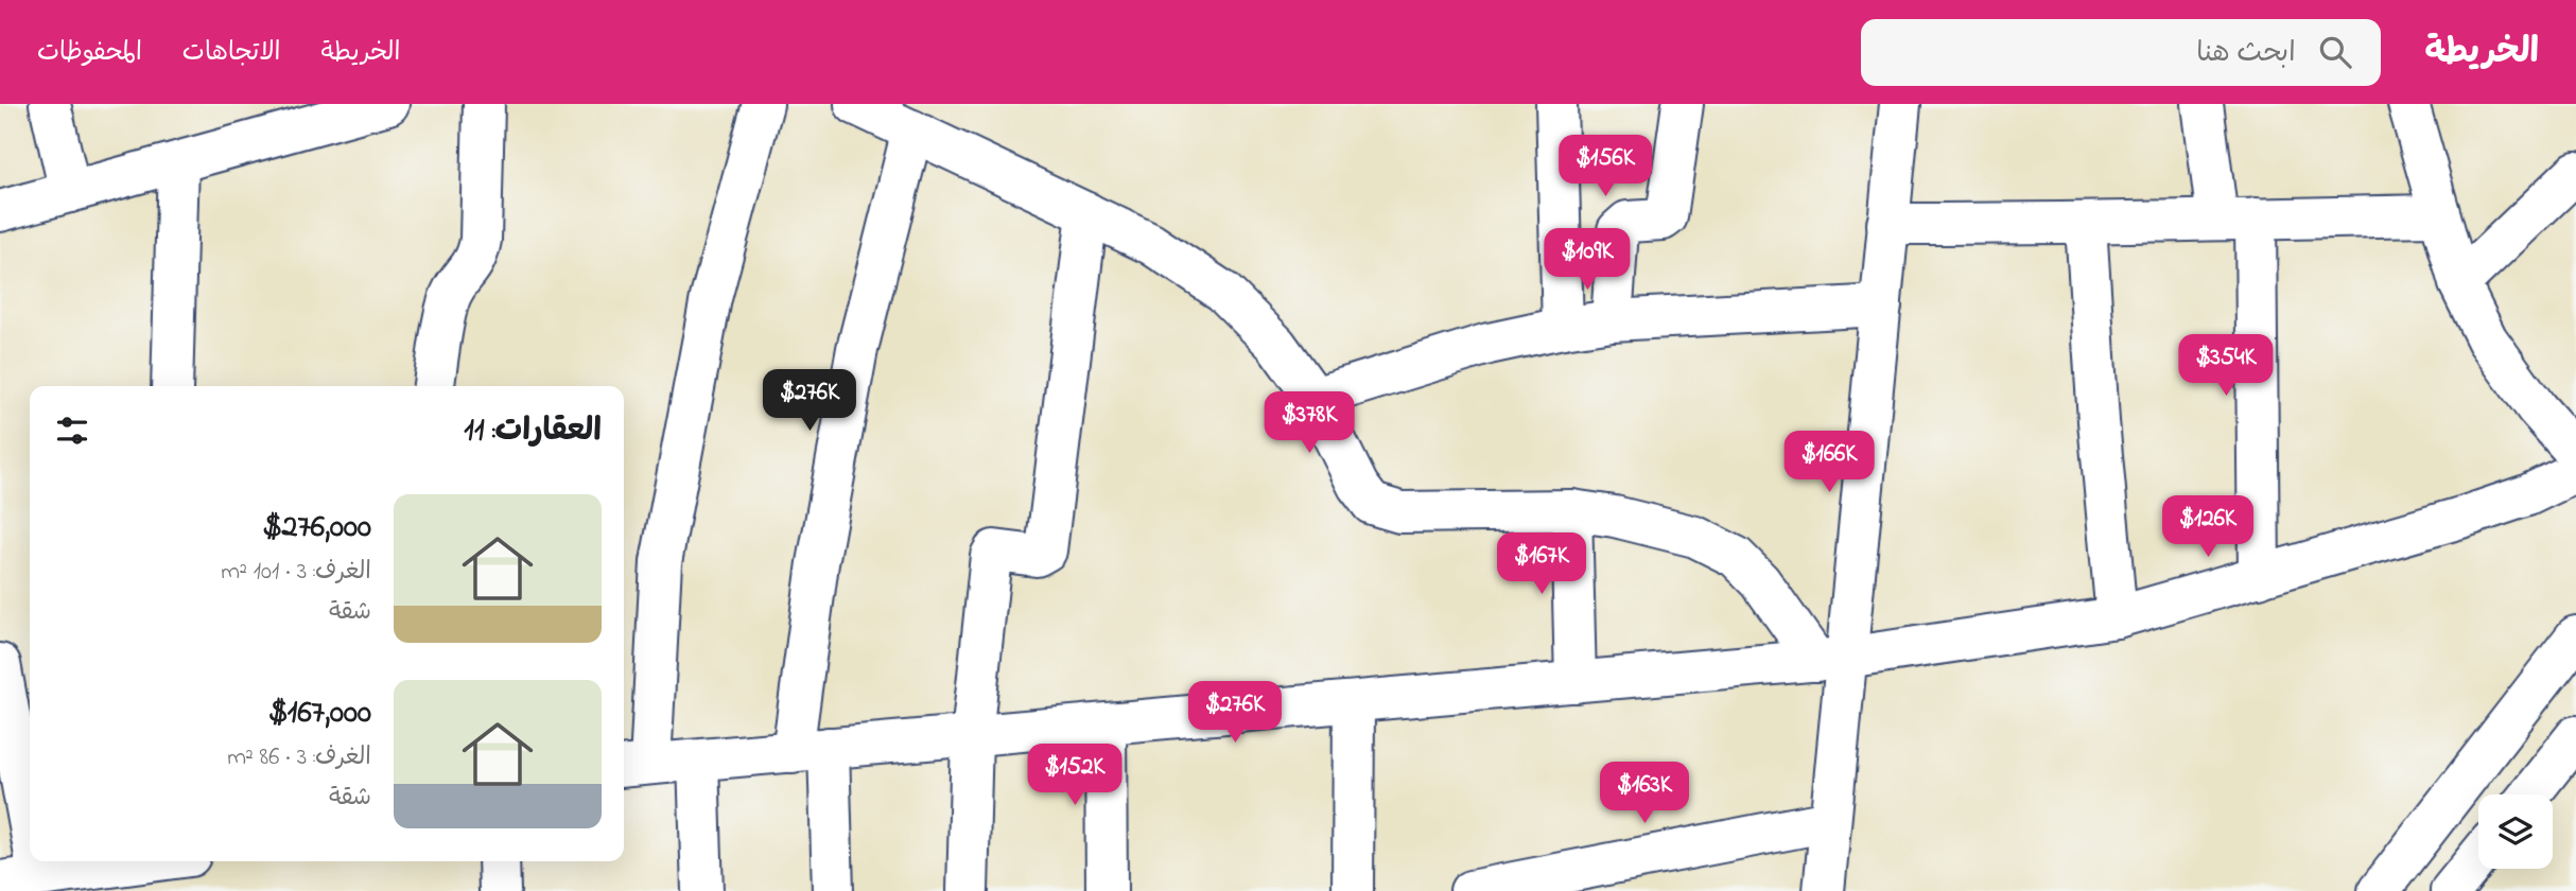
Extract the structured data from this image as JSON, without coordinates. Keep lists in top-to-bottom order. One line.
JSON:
{"page":{"header":"الخريطة","search":"ابحث هنا","nav":["الخريطة","الاتجاهات","المحفوظات"],"price":["$156K","$109K","$354K","$276K","$378K","$166K","$126K","$167K","$276K","$152K","$163K"],"heading":"العقارات: 11","list":[{"name":"$276,000","note":"الغرف: 3 · 101 m² · شقة"},{"name":"$167,000","note":"الغرف: 3 · 86 m² · شقة"}]}}
